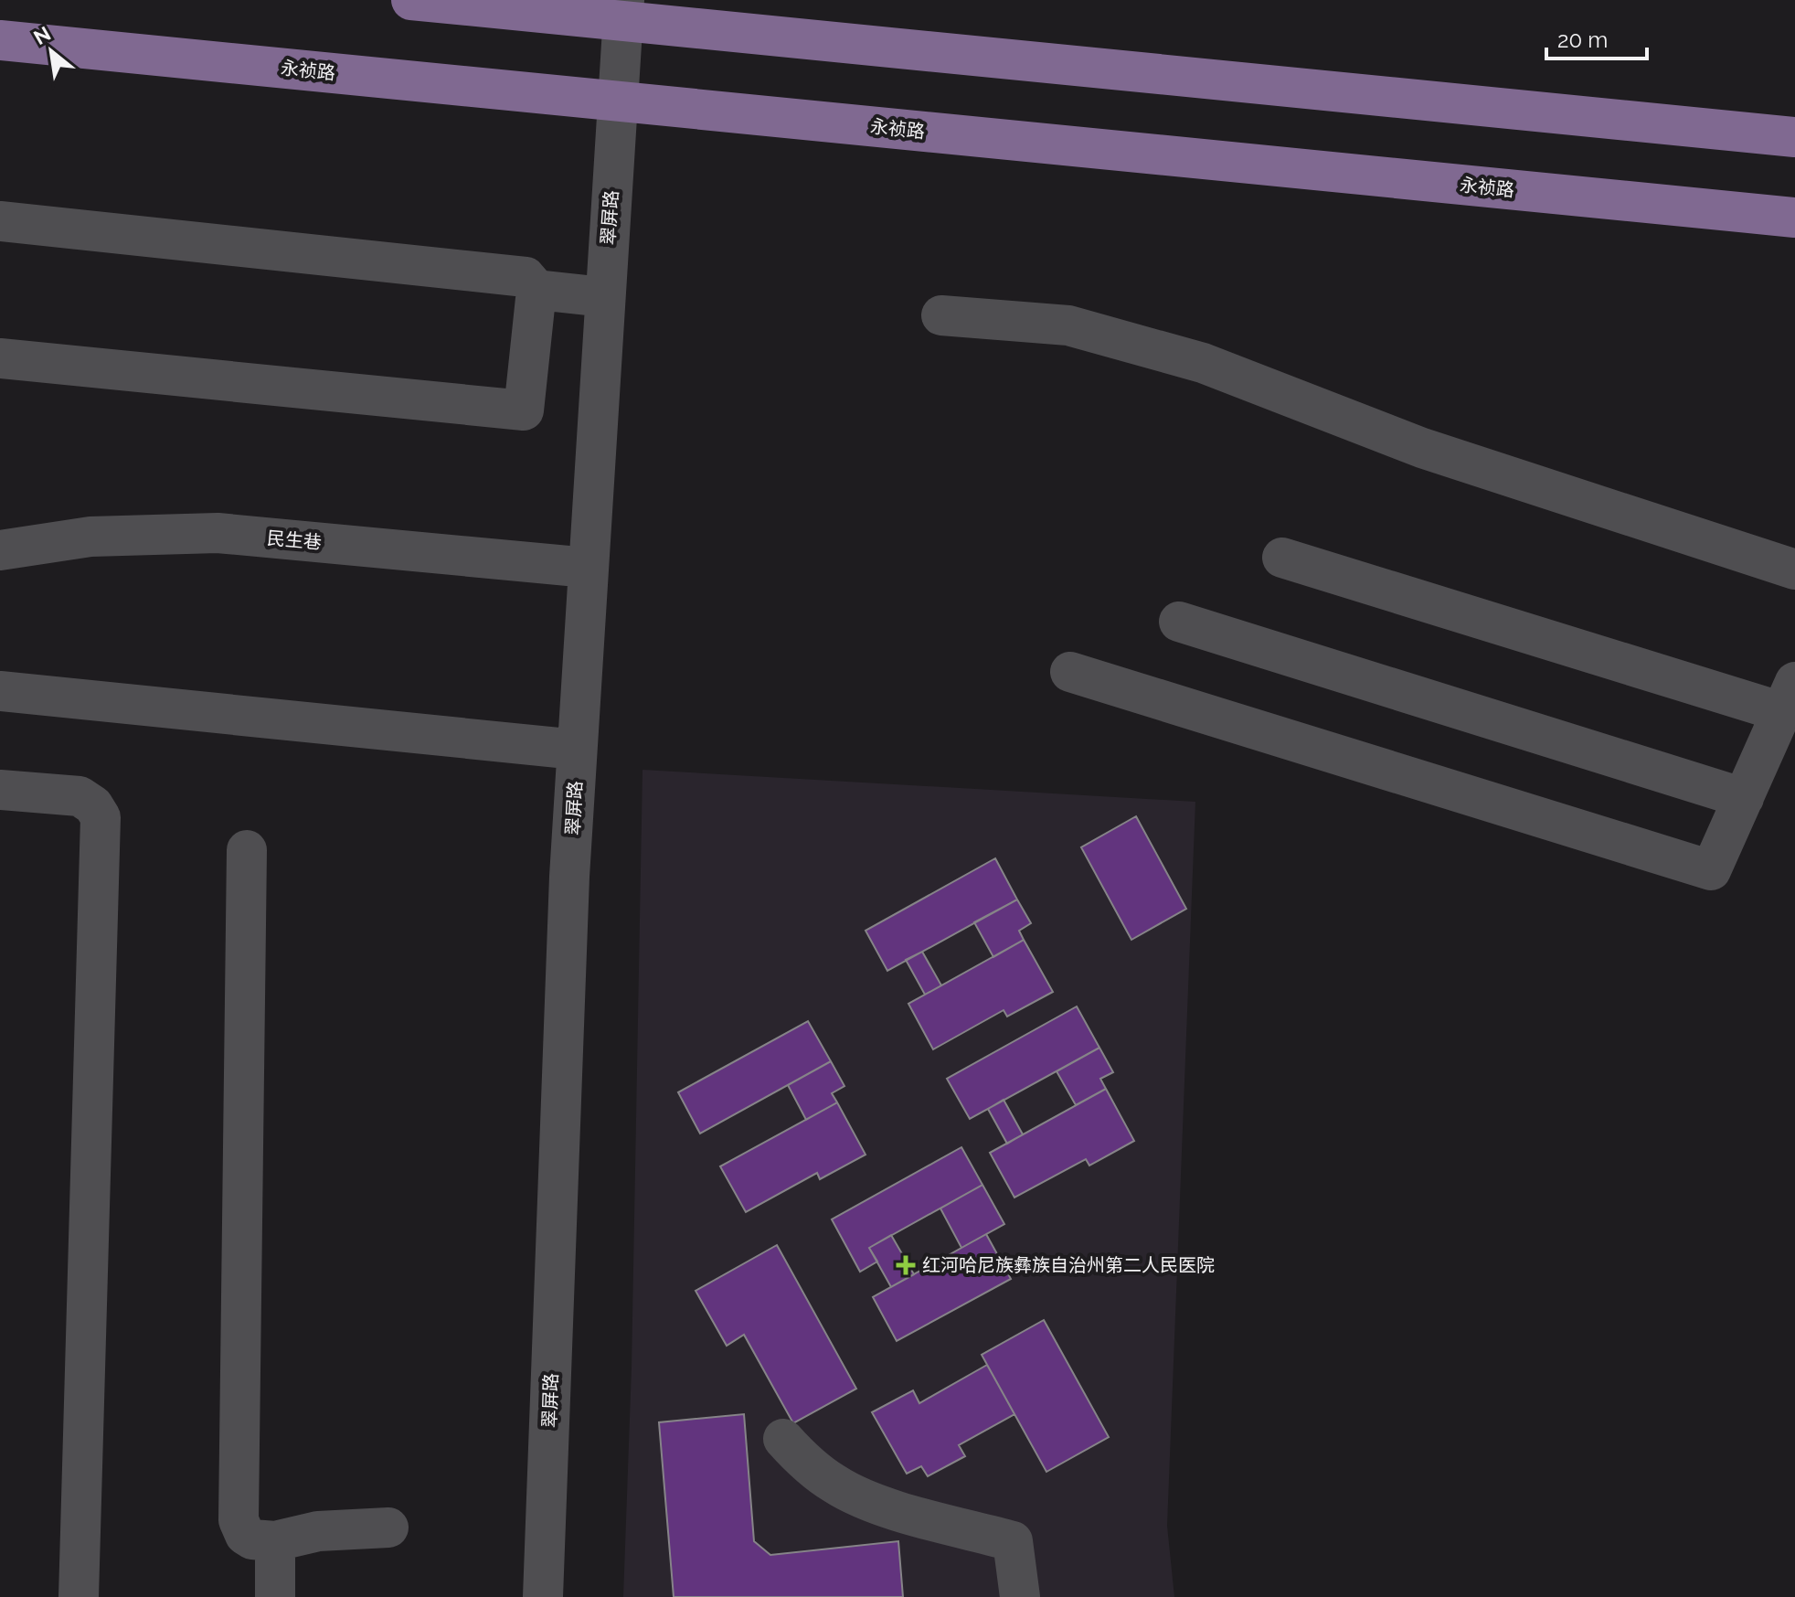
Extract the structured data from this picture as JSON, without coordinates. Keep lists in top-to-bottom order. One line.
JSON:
{"streets":{"main road":["永祯路"],"street":["翠屏路","民生巷"]},"crossings":[["永祯路","翠屏路"],["翠屏路","民生巷"]],"places":{"health":["红河哈尼族彝族自治州第二人民医院"]},"scale_bar":"20 m","north":"top left"}
